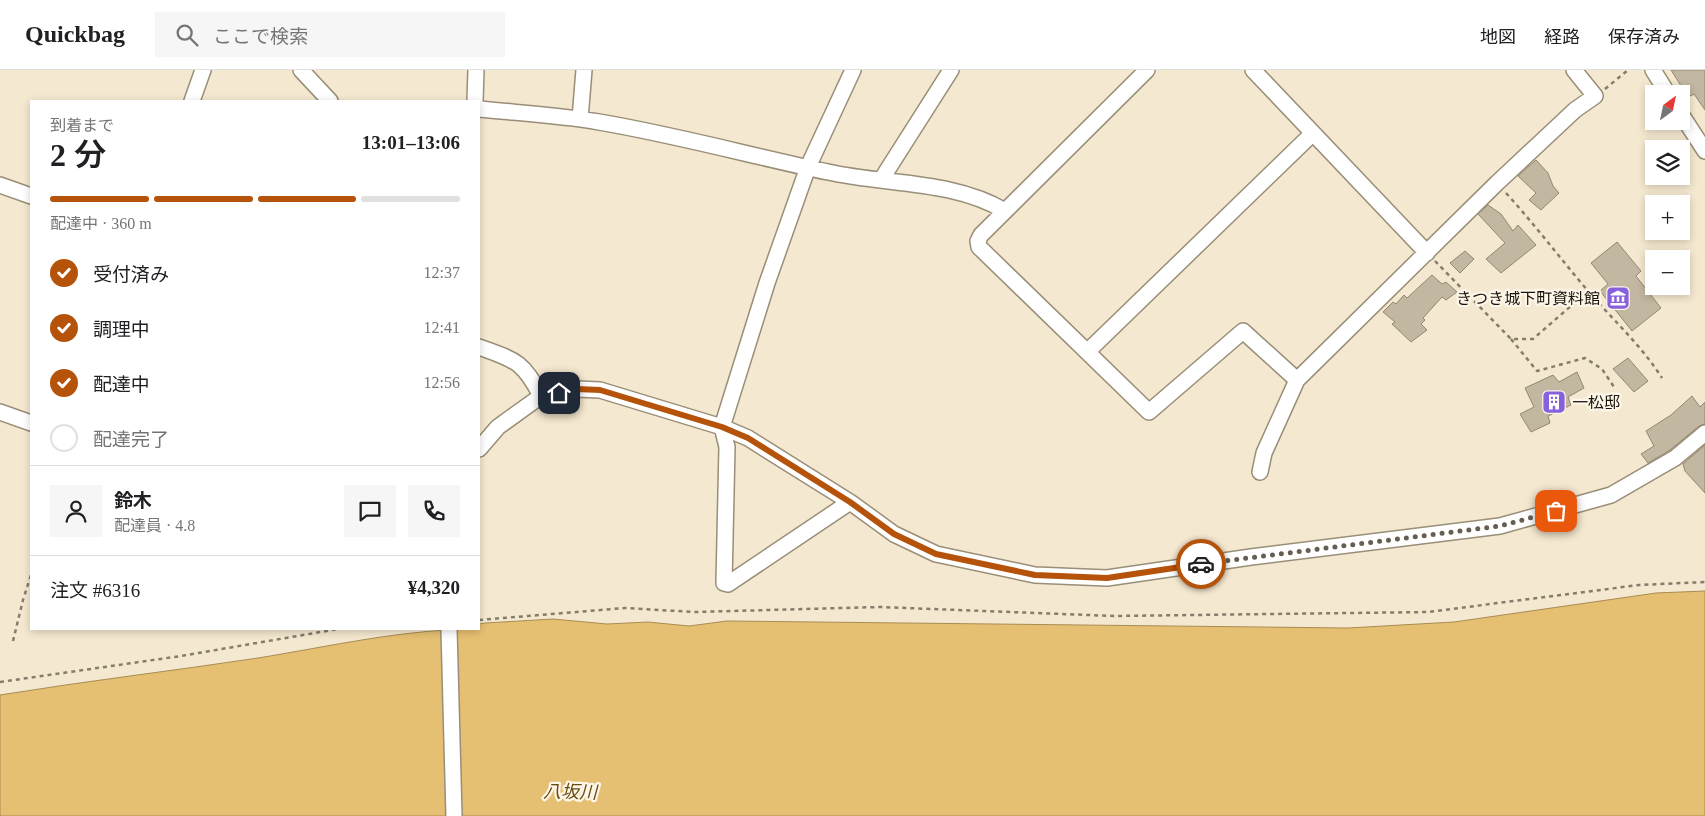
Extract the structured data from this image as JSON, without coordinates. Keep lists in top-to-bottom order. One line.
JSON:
{"water":["八坂川"],"places":{"museum":["きつき城下町資料館"],"building":["一松邸"]},"north":"top right","page":{"header":"Quickbag","search":"ここで検索","nav":["地図","経路","保存済み"],"map_buttons":["+","−"],"heading":["2 分","到着まで","13:01–13:06"],"panel":["鈴木","配達員 · 4.8","注文 #6316","¥4,320"],"bar":"配達中 · 360 m","list":[["受付済み","12:37"],["調理中","12:41"],["配達中","12:56"],"配達完了"]}}
